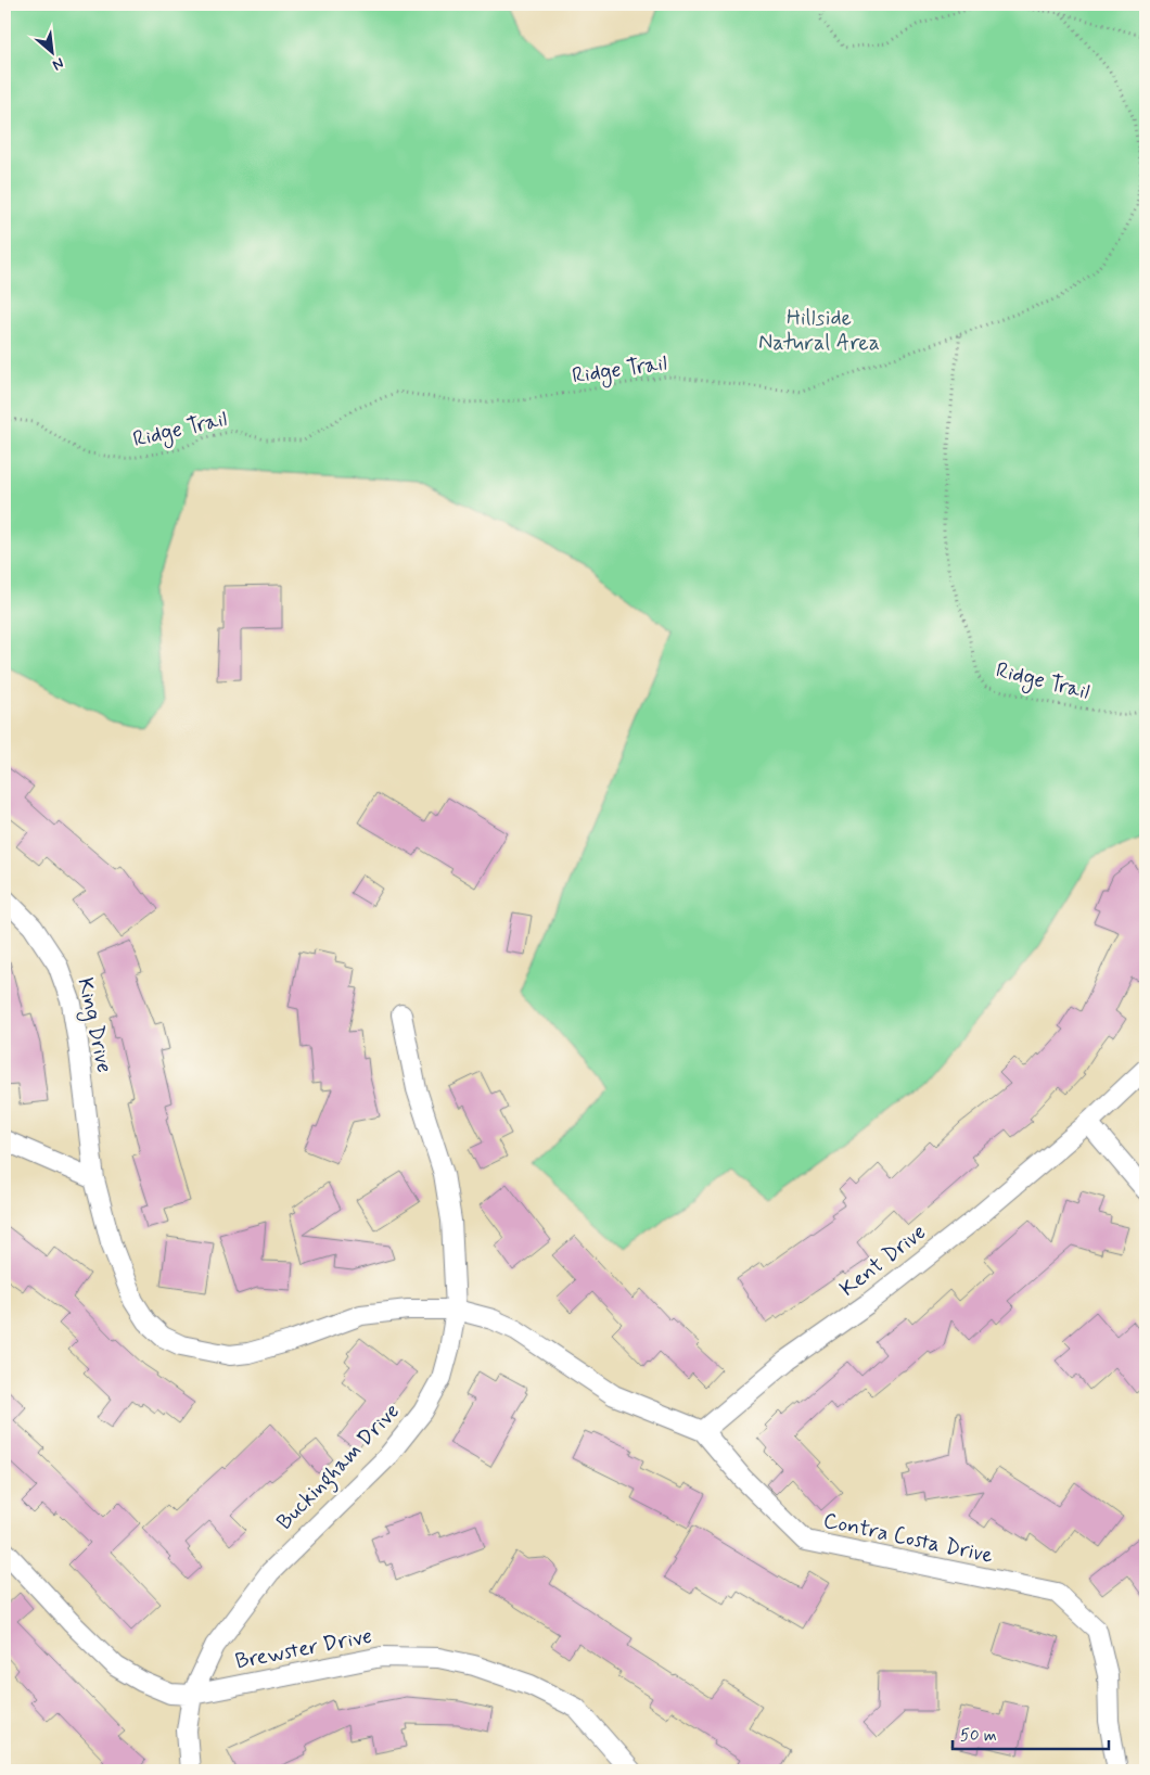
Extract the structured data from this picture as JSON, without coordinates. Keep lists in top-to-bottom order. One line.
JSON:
{"streets":{"street":["King Drive","Kent Drive","Buckingham Drive","Contra Costa Drive","Brewster Drive"],"path":["Ridge Trail"]},"crossings":[["King Drive","Contra Costa Drive"],["Kent Drive","Contra Costa Drive"],["Buckingham Drive","Contra Costa Drive"],["Buckingham Drive","Brewster Drive"]],"parks":["Hillside Natural Area"],"scale_bar":"50 m","north":"bottom right"}
